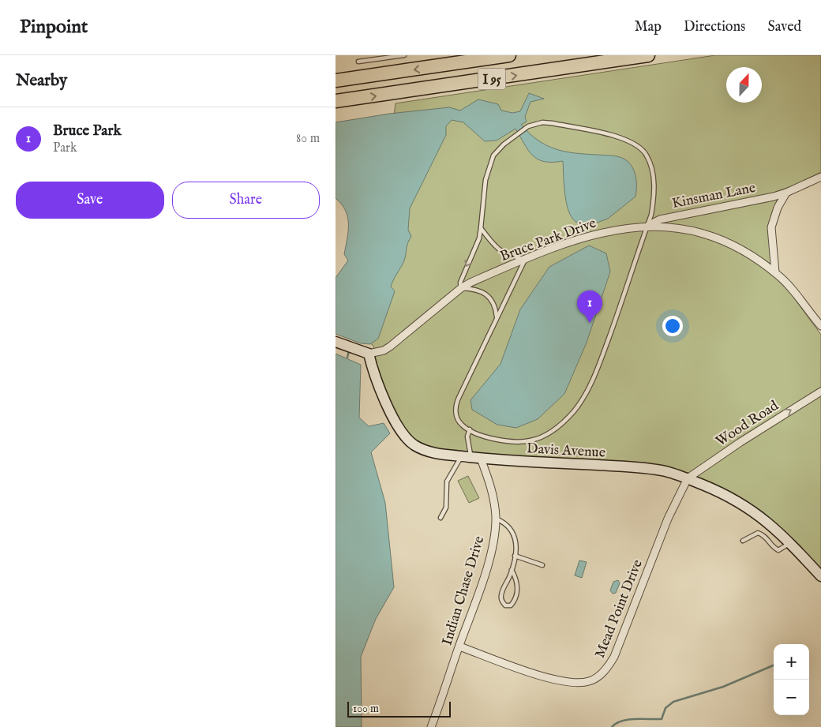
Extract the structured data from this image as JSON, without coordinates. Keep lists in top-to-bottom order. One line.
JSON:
{"streets":{"highway":["I 95"],"main road":["Davis Avenue"],"street":["Kinsman Lane","Bruce Park Drive","Wood Road","Indian Chase Drive","Mead Point Drive"]},"crossings":[["Kinsman Lane","Bruce Park Drive"],["Bruce Park Drive","Davis Avenue"],["Wood Road","Davis Avenue"],["Wood Road","Mead Point Drive"],["Davis Avenue","Indian Chase Drive"],["Davis Avenue","Mead Point Drive"],["Indian Chase Drive","Mead Point Drive"]],"one_way":["Wood Road"],"scale_bar":"100 m","north":"top","page":{"header":"Pinpoint","nav":["Map","Directions","Saved"],"heading":"Nearby","list":[{"mark":"1","name":"Bruce Park","note":"Park","value":"80 m"}],"buttons":["Save","Share"],"pins":"1","map_buttons":["+","−"],"scale":"100 m"}}
